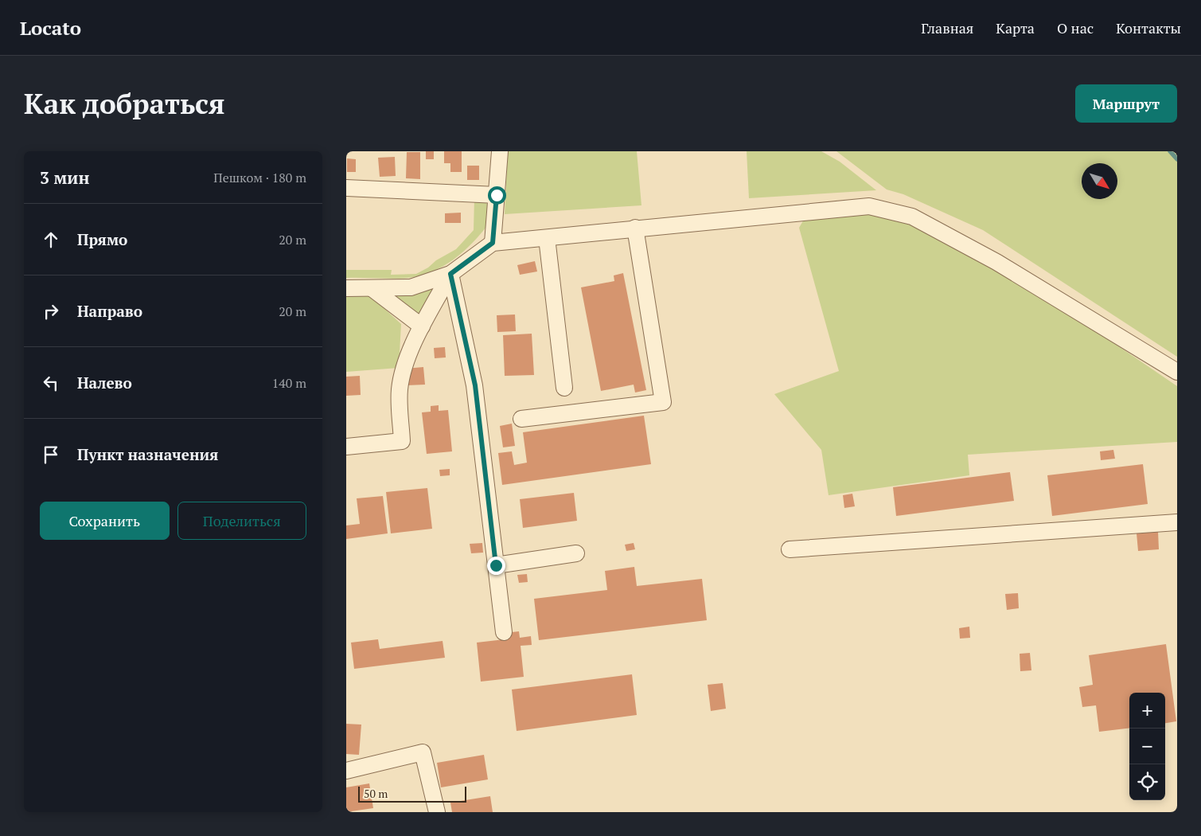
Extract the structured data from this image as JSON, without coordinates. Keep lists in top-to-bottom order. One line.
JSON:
{"scale_bar":"50 m","north":"bottom right","page":{"header":"Locato","nav":["Главная","Карта","О нас","Контакты"],"buttons":["Маршрут",["Сохранить","Поделиться"]],"title":"Как добраться","heading":["3 мин","Пешком · 180 m"],"list":[["Прямо","20 m"],["Направо","20 m"],["Налево","140 m"],"Пункт назначения"],"map_buttons":["+","−"],"scale":"50 m"}}
